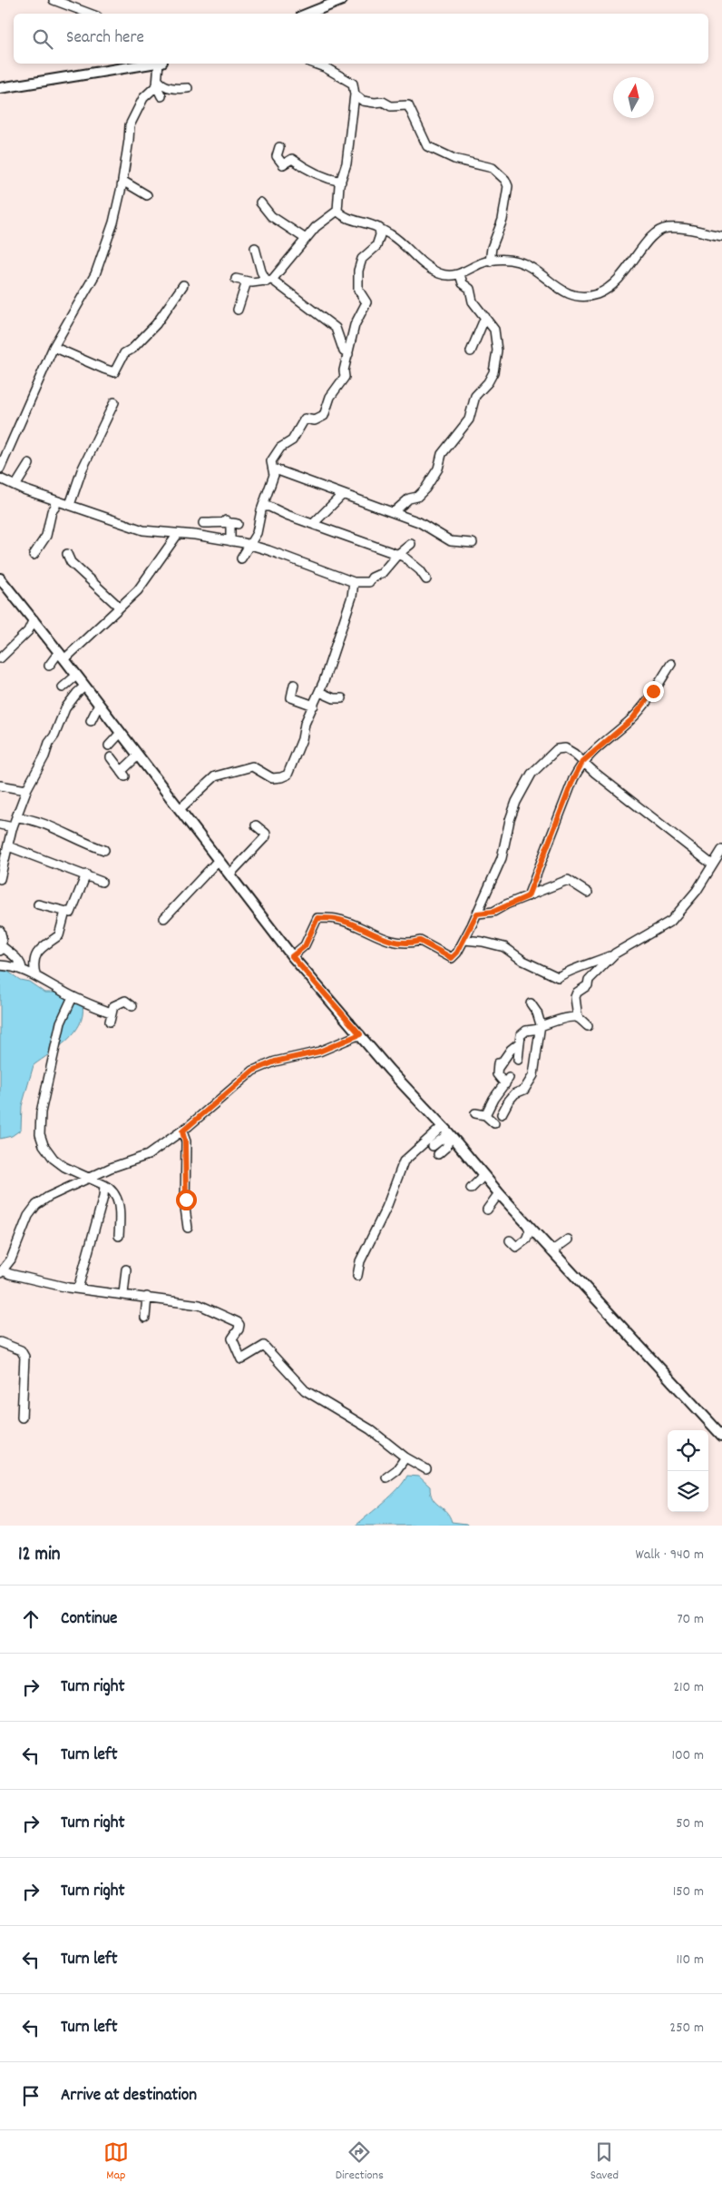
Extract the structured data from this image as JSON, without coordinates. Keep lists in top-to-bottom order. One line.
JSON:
{"north":"top","page":{"search":"Search here","heading":["12 min","Walk · 940 m"],"list":[["Continue","70 m"],["Turn right","210 m"],["Turn left","100 m"],["Turn right","50 m"],["Turn right","150 m"],["Turn left","110 m"],["Turn left","250 m"],"Arrive at destination"],"nav":["Map","Directions","Saved"]}}
